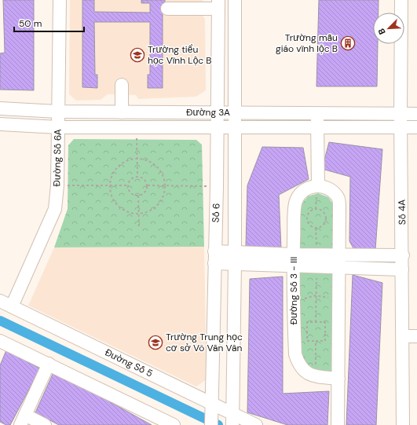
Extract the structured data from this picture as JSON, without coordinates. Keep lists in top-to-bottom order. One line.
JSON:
{"streets":{"street":["Đường 3A","Đường Số 6A","Số 4A","Số 6","Đường Số 3 - III","Đường Số 5"]},"crossings":[["Đường 3A","Đường Số 6A"],["Đường 3A","Số 4A"],["Đường 3A","Số 6"],["Đường Số 6A","Đường Số 5"],["Số 6","Đường Số 5"]],"places":{"building":["Trường mẫu giáo vĩnh lộc B"],"school or university":["Trường tiểu học Vĩnh Lộc B","Trường Trung học cơ sở Võ Văn Vân"]},"scale_bar":"50 m","north":"bottom left"}
